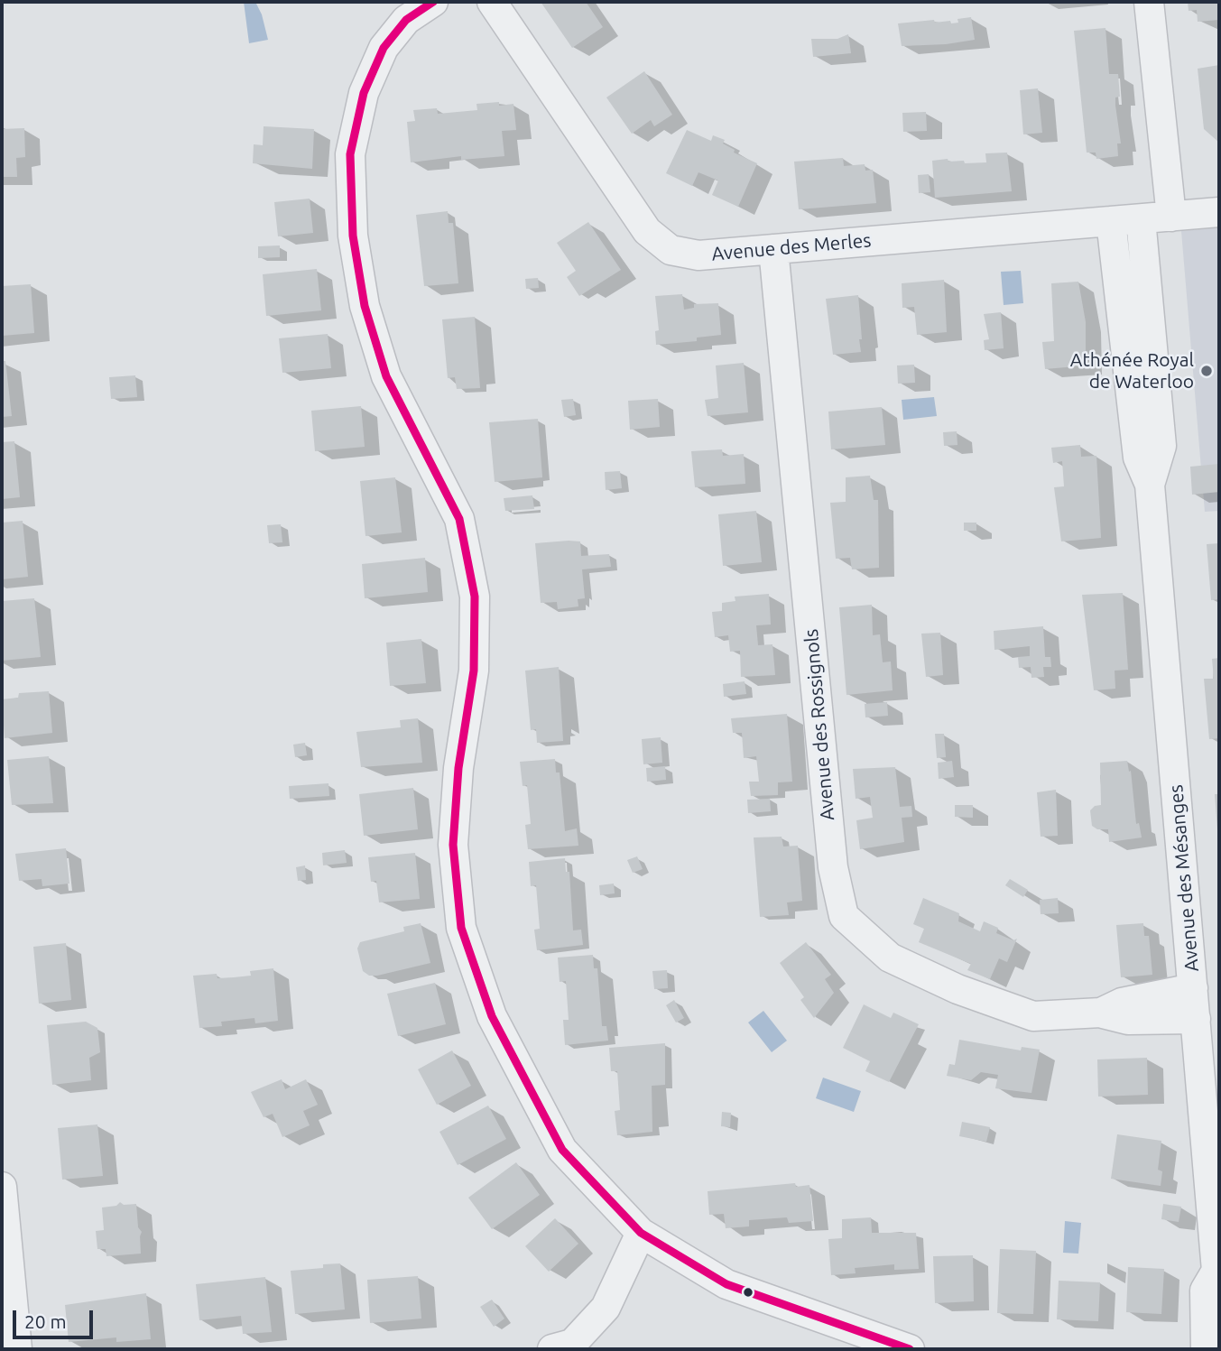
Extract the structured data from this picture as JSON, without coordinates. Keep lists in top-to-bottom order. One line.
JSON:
{"streets":{"street":["Avenue des Merles","Avenue des Rossignols","Avenue des Mésanges"]},"crossings":[["Avenue des Merles","Avenue des Rossignols"],["Avenue des Merles","Avenue des Mésanges"],["Avenue des Rossignols","Avenue des Mésanges"]],"places":["Athénée Royal de Waterloo"],"scale_bar":"20 m"}
